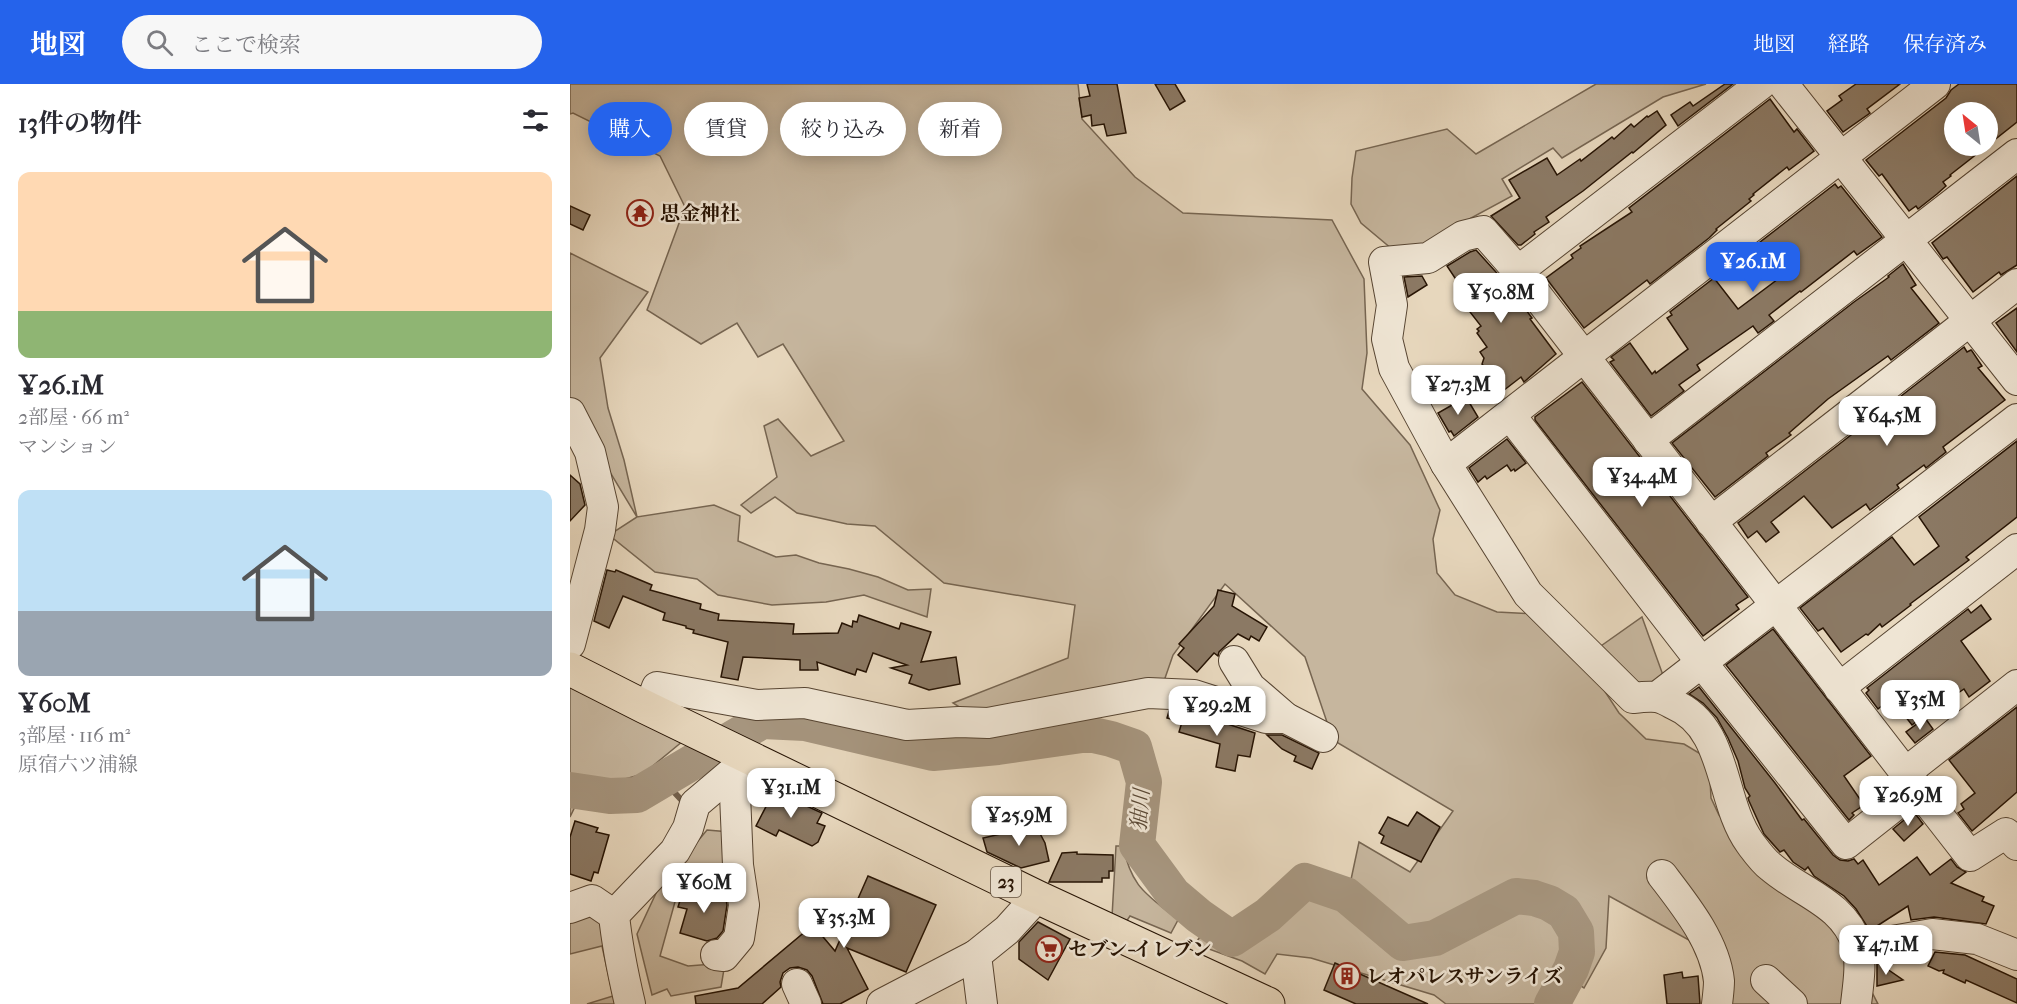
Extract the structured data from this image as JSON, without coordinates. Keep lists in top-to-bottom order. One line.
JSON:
{"streets":{"main road":["23"]},"water":["㹨川"],"places":{"temple":["思金神社"],"supermarket":["セブン-イレブン"],"building":["レオパレスサンライズ"]},"north":"top left","page":{"header":"地図","search":"ここで検索","nav":["地図","経路","保存済み"],"heading":"13件の物件","chip":["購入","賃貸","絞り込み","新着"],"list":[{"name":"¥26.1M","note":"2部屋 · 66 m² · マンション"},{"name":"¥60M","note":"3部屋 · 116 m² · 原宿六ツ浦線"}],"price":["¥26.1M","¥50.8M","¥27.3M","¥64.5M","¥34.4M","¥35M","¥29.2M","¥31.1M","¥26.9M","¥25.9M","¥60M","¥35.3M","¥47.1M"]}}
